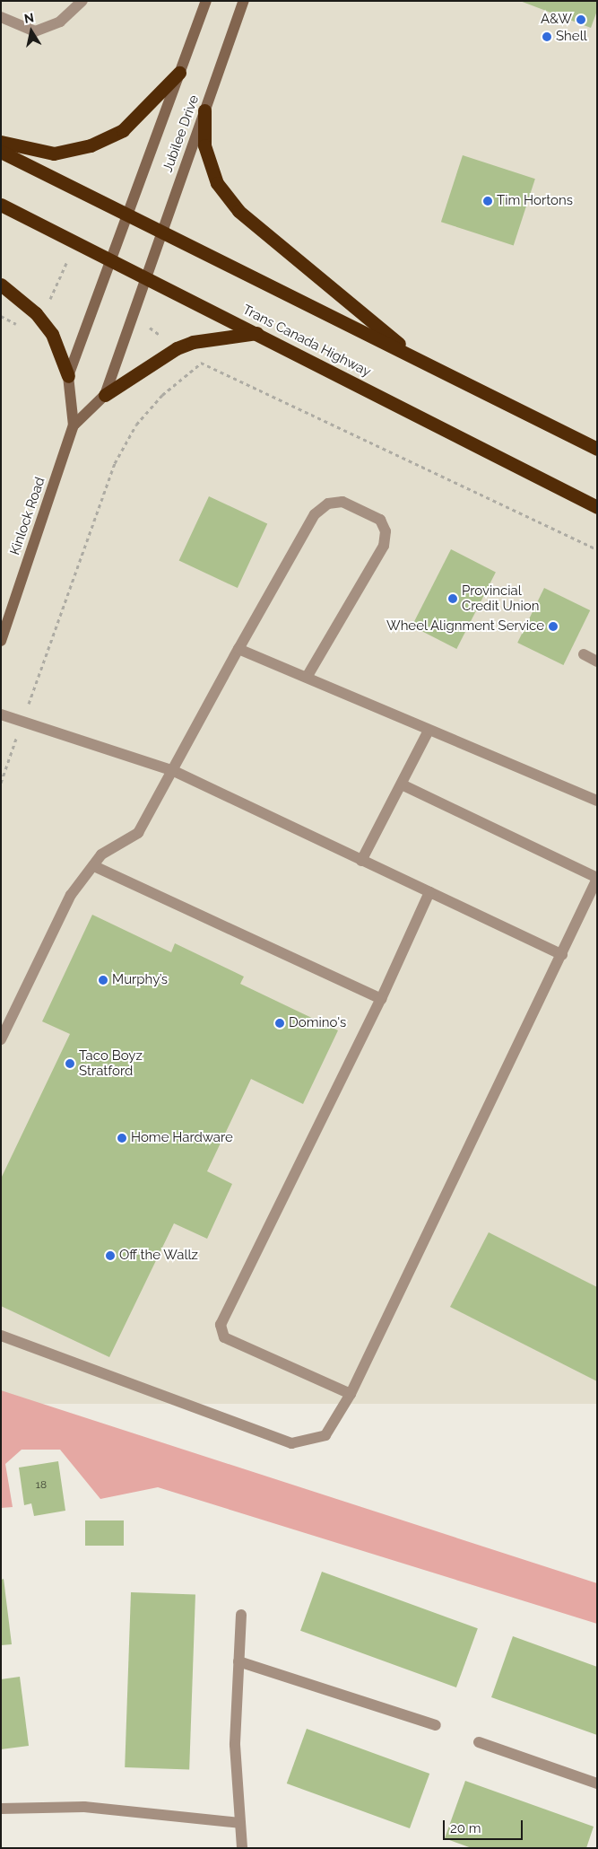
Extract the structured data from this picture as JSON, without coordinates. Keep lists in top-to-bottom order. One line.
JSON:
{"streets":{"highway":["Trans Canada Highway"],"street":["Jubilee Drive","Kinlock Road"]},"crossings":[["Jubilee Drive","Trans Canada Highway"],["Jubilee Drive","Kinlock Road"],["Trans Canada Highway","Kinlock Road"]],"places":["A&W","Shell","Tim Hortons","Provincial Credit Union","Wheel Alignment Service","Murphy’s","Domino's","Taco Boyz Stratford","Home Hardware","Off the Wallz"],"house_numbers":["18"],"scale_bar":"20 m","north":"top"}
